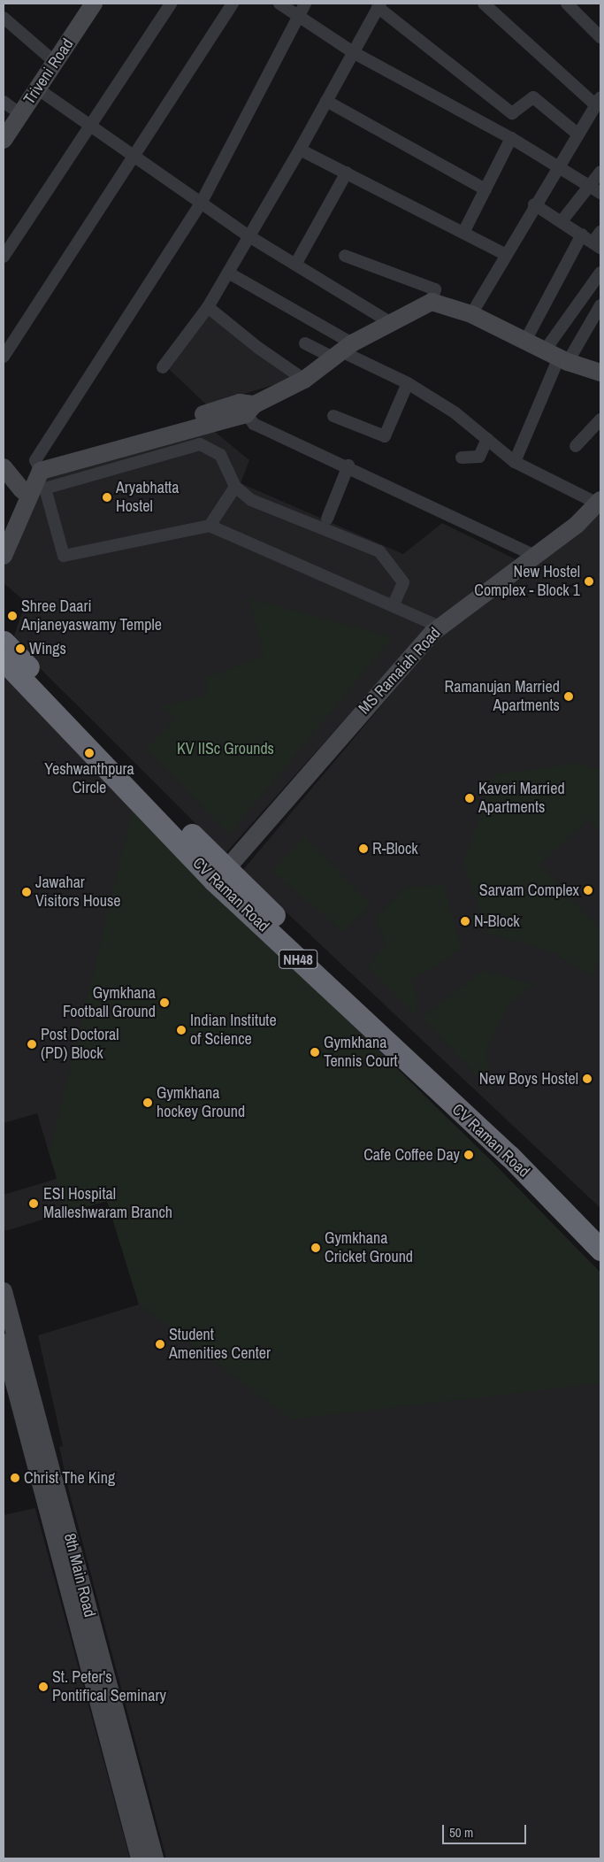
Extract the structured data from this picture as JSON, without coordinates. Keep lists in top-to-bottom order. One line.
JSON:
{"streets":{"highway":["CV Raman Road","NH48"],"main road":["Triveni Road","MS Ramaiah Road","8th Main Road"]},"crossings":[["MS Ramaiah Road","CV Raman Road"]],"parks":["KV IISc Grounds"],"places":["Aryabhatta Hostel","New Hostel Complex - Block 1","Shree Daari Anjaneyaswamy Temple","Wings","Ramanujan Married Apartments","Yeshwanthpura Circle","Kaveri Married Apartments","R-Block","Sarvam Complex","Jawahar Visitors House","N-Block","Gymkhana Football Ground","Indian Institute of Science","Post Doctoral (PD) Block","Gymkhana Tennis Court","New Boys Hostel","Gymkhana hockey Ground","Cafe Coffee Day","ESI Hospital Malleshwaram Branch","Gymkhana Cricket Ground","Student Amenities Center","Christ The King","St. Peter's Pontifical Seminary"],"scale_bar":"50 m"}
